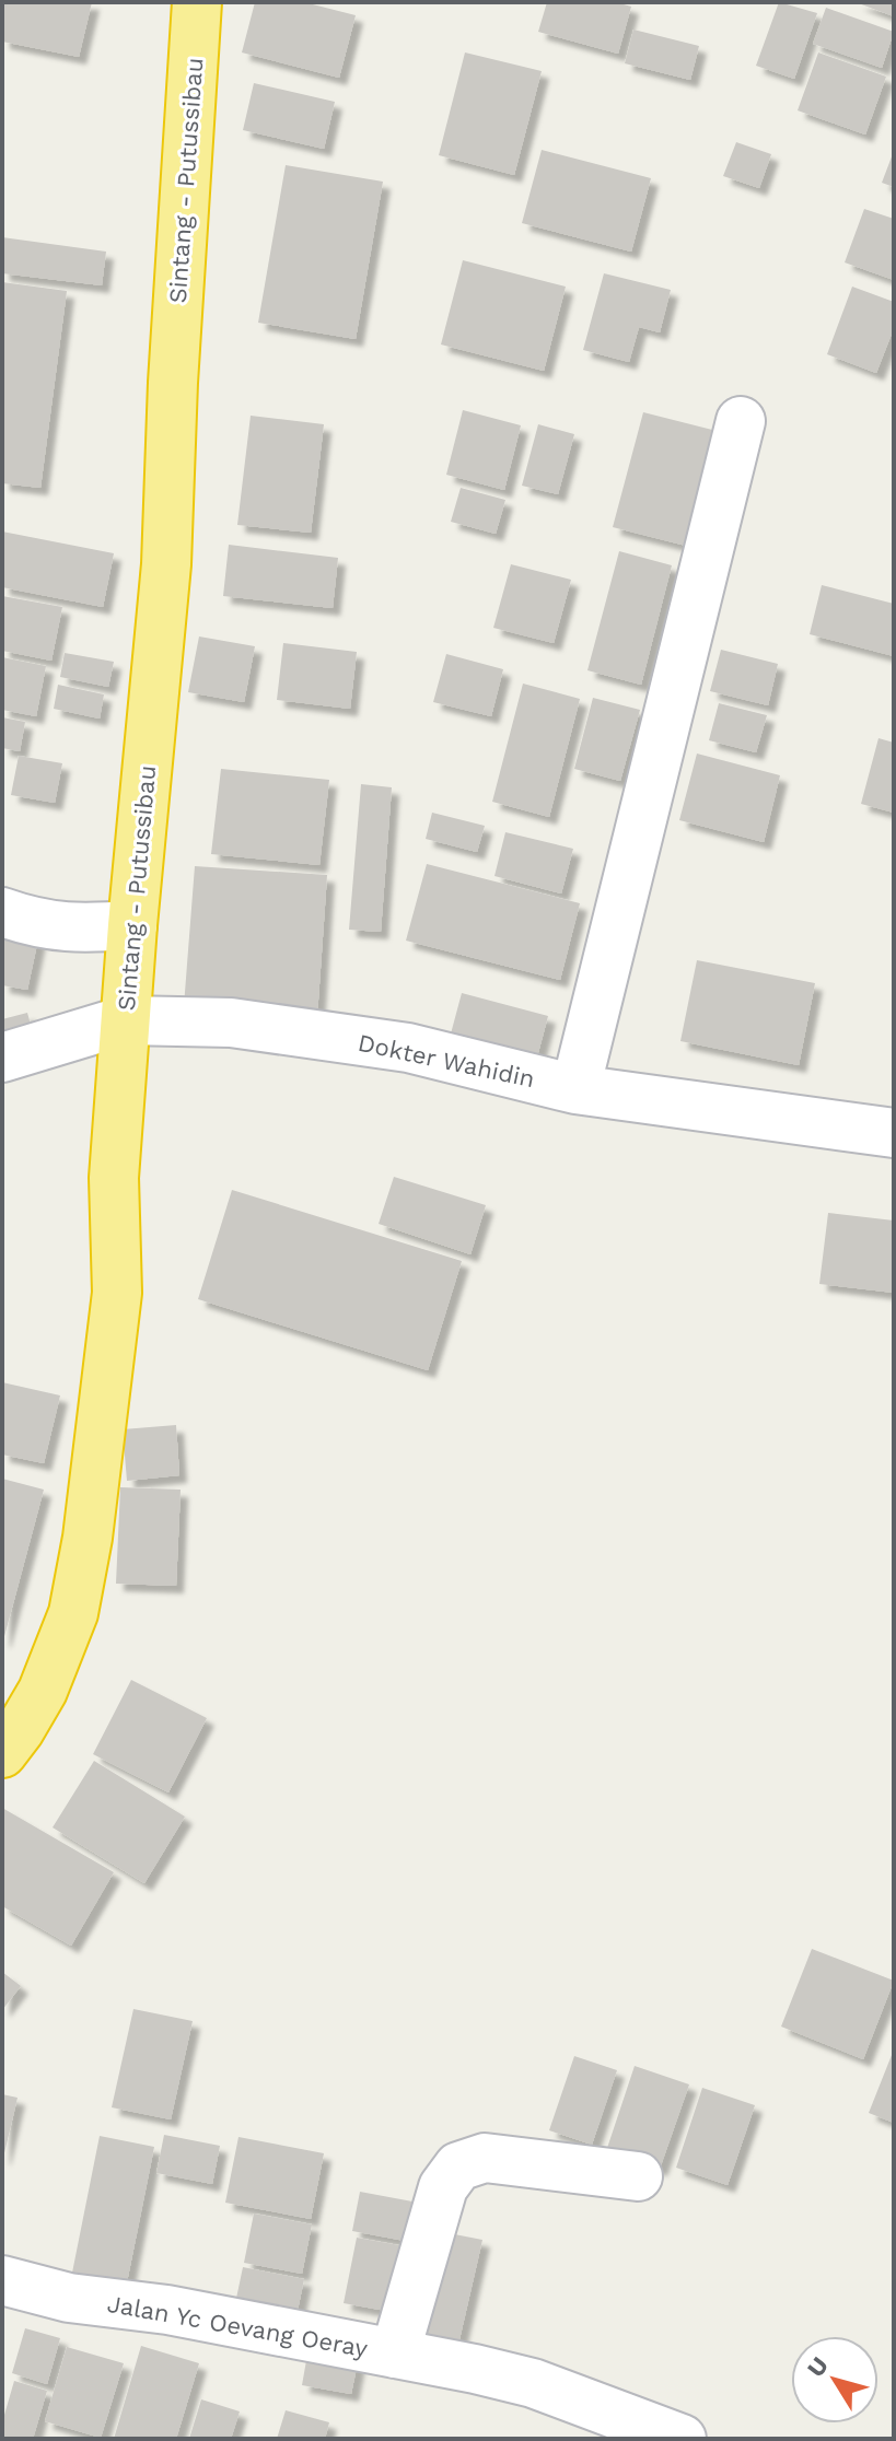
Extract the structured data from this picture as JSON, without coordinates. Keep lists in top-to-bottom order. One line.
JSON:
{"streets":{"highway":["Sintang - Putussibau"],"street":["Dokter Wahidin","Jalan Yc Oevang Oeray"]},"crossings":[["Sintang - Putussibau","Dokter Wahidin"]],"north":"top left"}
